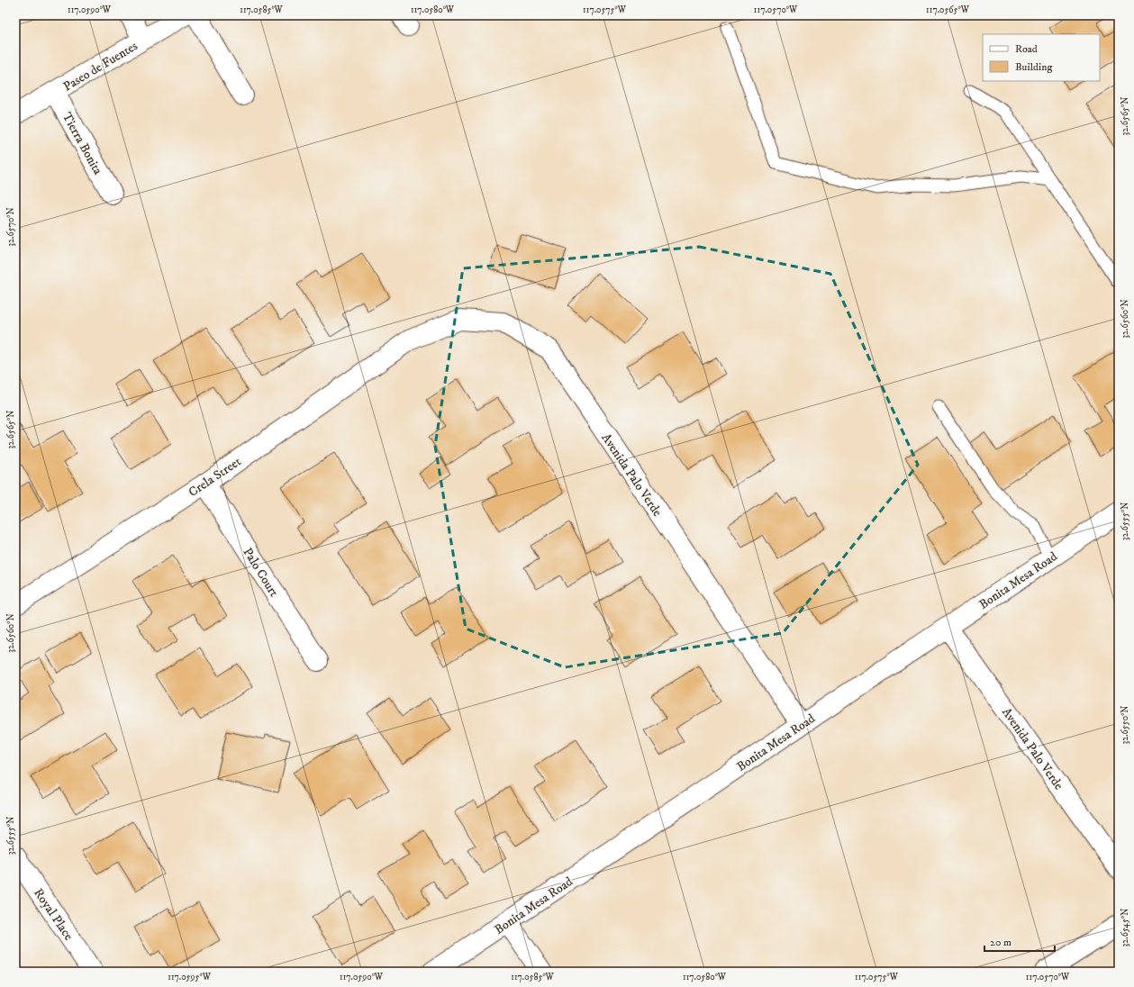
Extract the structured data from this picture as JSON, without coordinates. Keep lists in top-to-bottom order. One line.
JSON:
{"streets":{"street":["Paseo de Fuentes","Tierra Bonita","Avenida Palo Verde","Crela Street","Palo Court","Bonita Mesa Road","Royal Place"]},"crossings":[["Paseo de Fuentes","Tierra Bonita"],["Avenida Palo Verde","Crela Street"],["Avenida Palo Verde","Bonita Mesa Road"],["Crela Street","Palo Court"]],"legend":["Road","Building"],"scale_bar":"20 m","coordinates":["117.0590°W","117.0585°W","117.0580°W","117.0575°W","117.0570°W","117.0565°W","32.6565°N","32.6570°N","32.6560°N","32.6555°N","32.6550°N","32.6545°N","117.0595°W"]}
